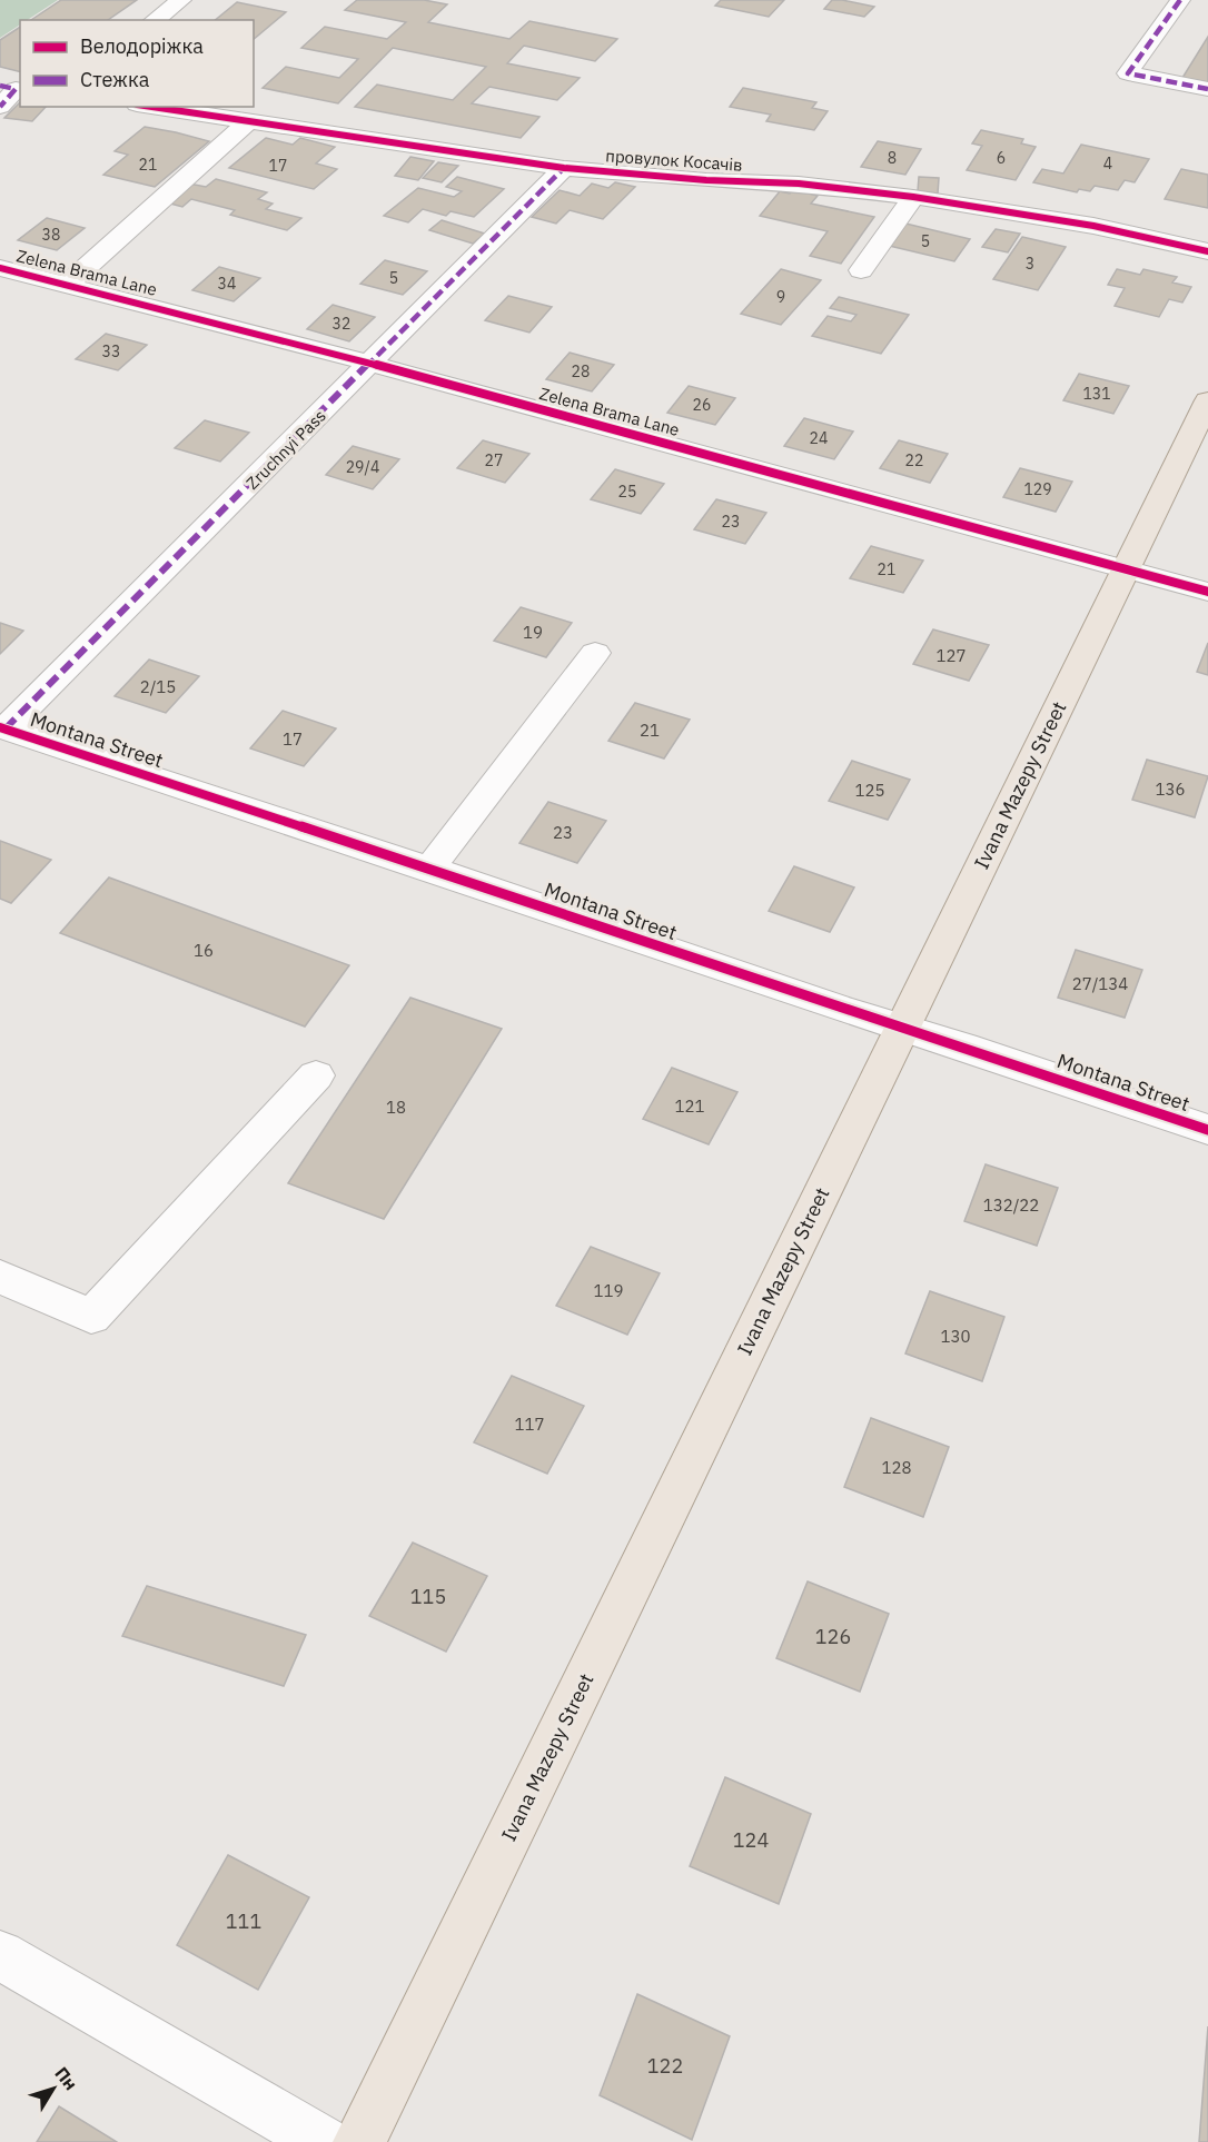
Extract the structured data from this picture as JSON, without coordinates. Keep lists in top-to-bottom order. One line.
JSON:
{"streets":{"main road":["Ivana Mazepy Street"],"street":["провулок Косачів","Zelena Brama Lane","Zruchnyi Pass","Montana Street"]},"crossings":[["провулок Косачів","Zruchnyi Pass"],["Zelena Brama Lane","Zruchnyi Pass"],["Zelena Brama Lane","Ivana Mazepy Street"],["Zruchnyi Pass","Montana Street"],["Montana Street","Ivana Mazepy Street"]],"house_numbers":["8","6","4","21","17","38","5","3","5","34","9","32","33","28","131","26","24","27","22","29/4","129","25","23","21","19","127","2/15","21","17","136","125","23","16","27/134","121","18","132/22","119","130","117","128","115","126","124","111","122"],"legend":["Велодоріжка","Стежка"],"north":"top right"}
